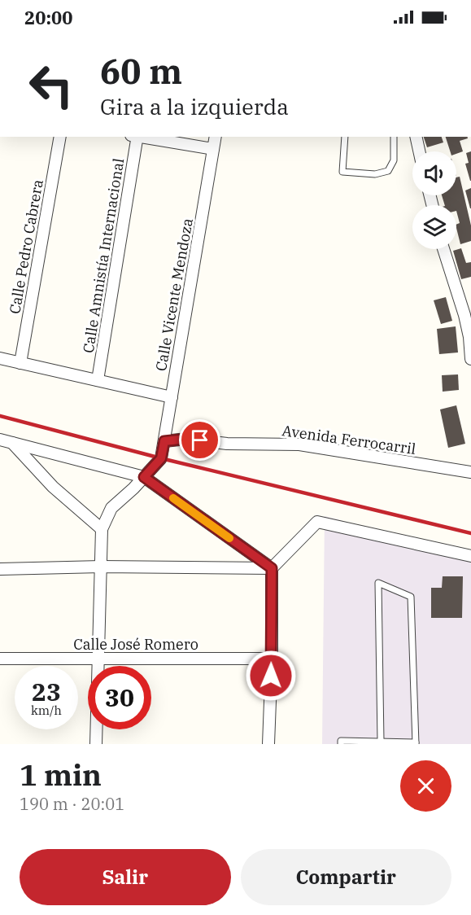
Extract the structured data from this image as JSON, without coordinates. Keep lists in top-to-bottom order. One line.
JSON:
{"streets":{"street":["Calle Pedro Cabrera","Calle Amnistía Internacional","Calle Vicente Mendoza","Avenida Ferrocarril","Calle José Romero"]},"crossings":[["Calle Vicente Mendoza","Avenida Ferrocarril"]],"page":{"status":"20:00","turn":["60 m","Gira a la izquierda"],"speed":"23 km/h","limit":"30","heading":["1 min","190 m · 20:01"],"buttons":["Salir","Compartir"]}}
